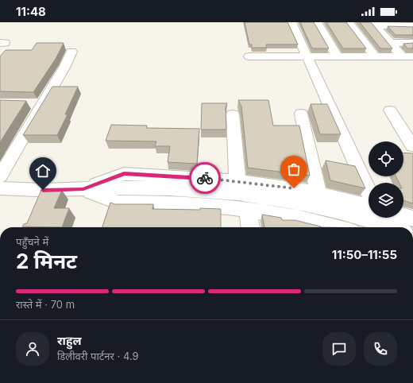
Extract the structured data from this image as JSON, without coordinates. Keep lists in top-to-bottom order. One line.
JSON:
{"page":{"status":"11:48","heading":["2 मिनट","पहुँचने में","11:50–11:55"],"panel":["राहुल","डिलीवरी पार्टनर · 4.9"],"bar":"रास्ते में · 70 m"}}
